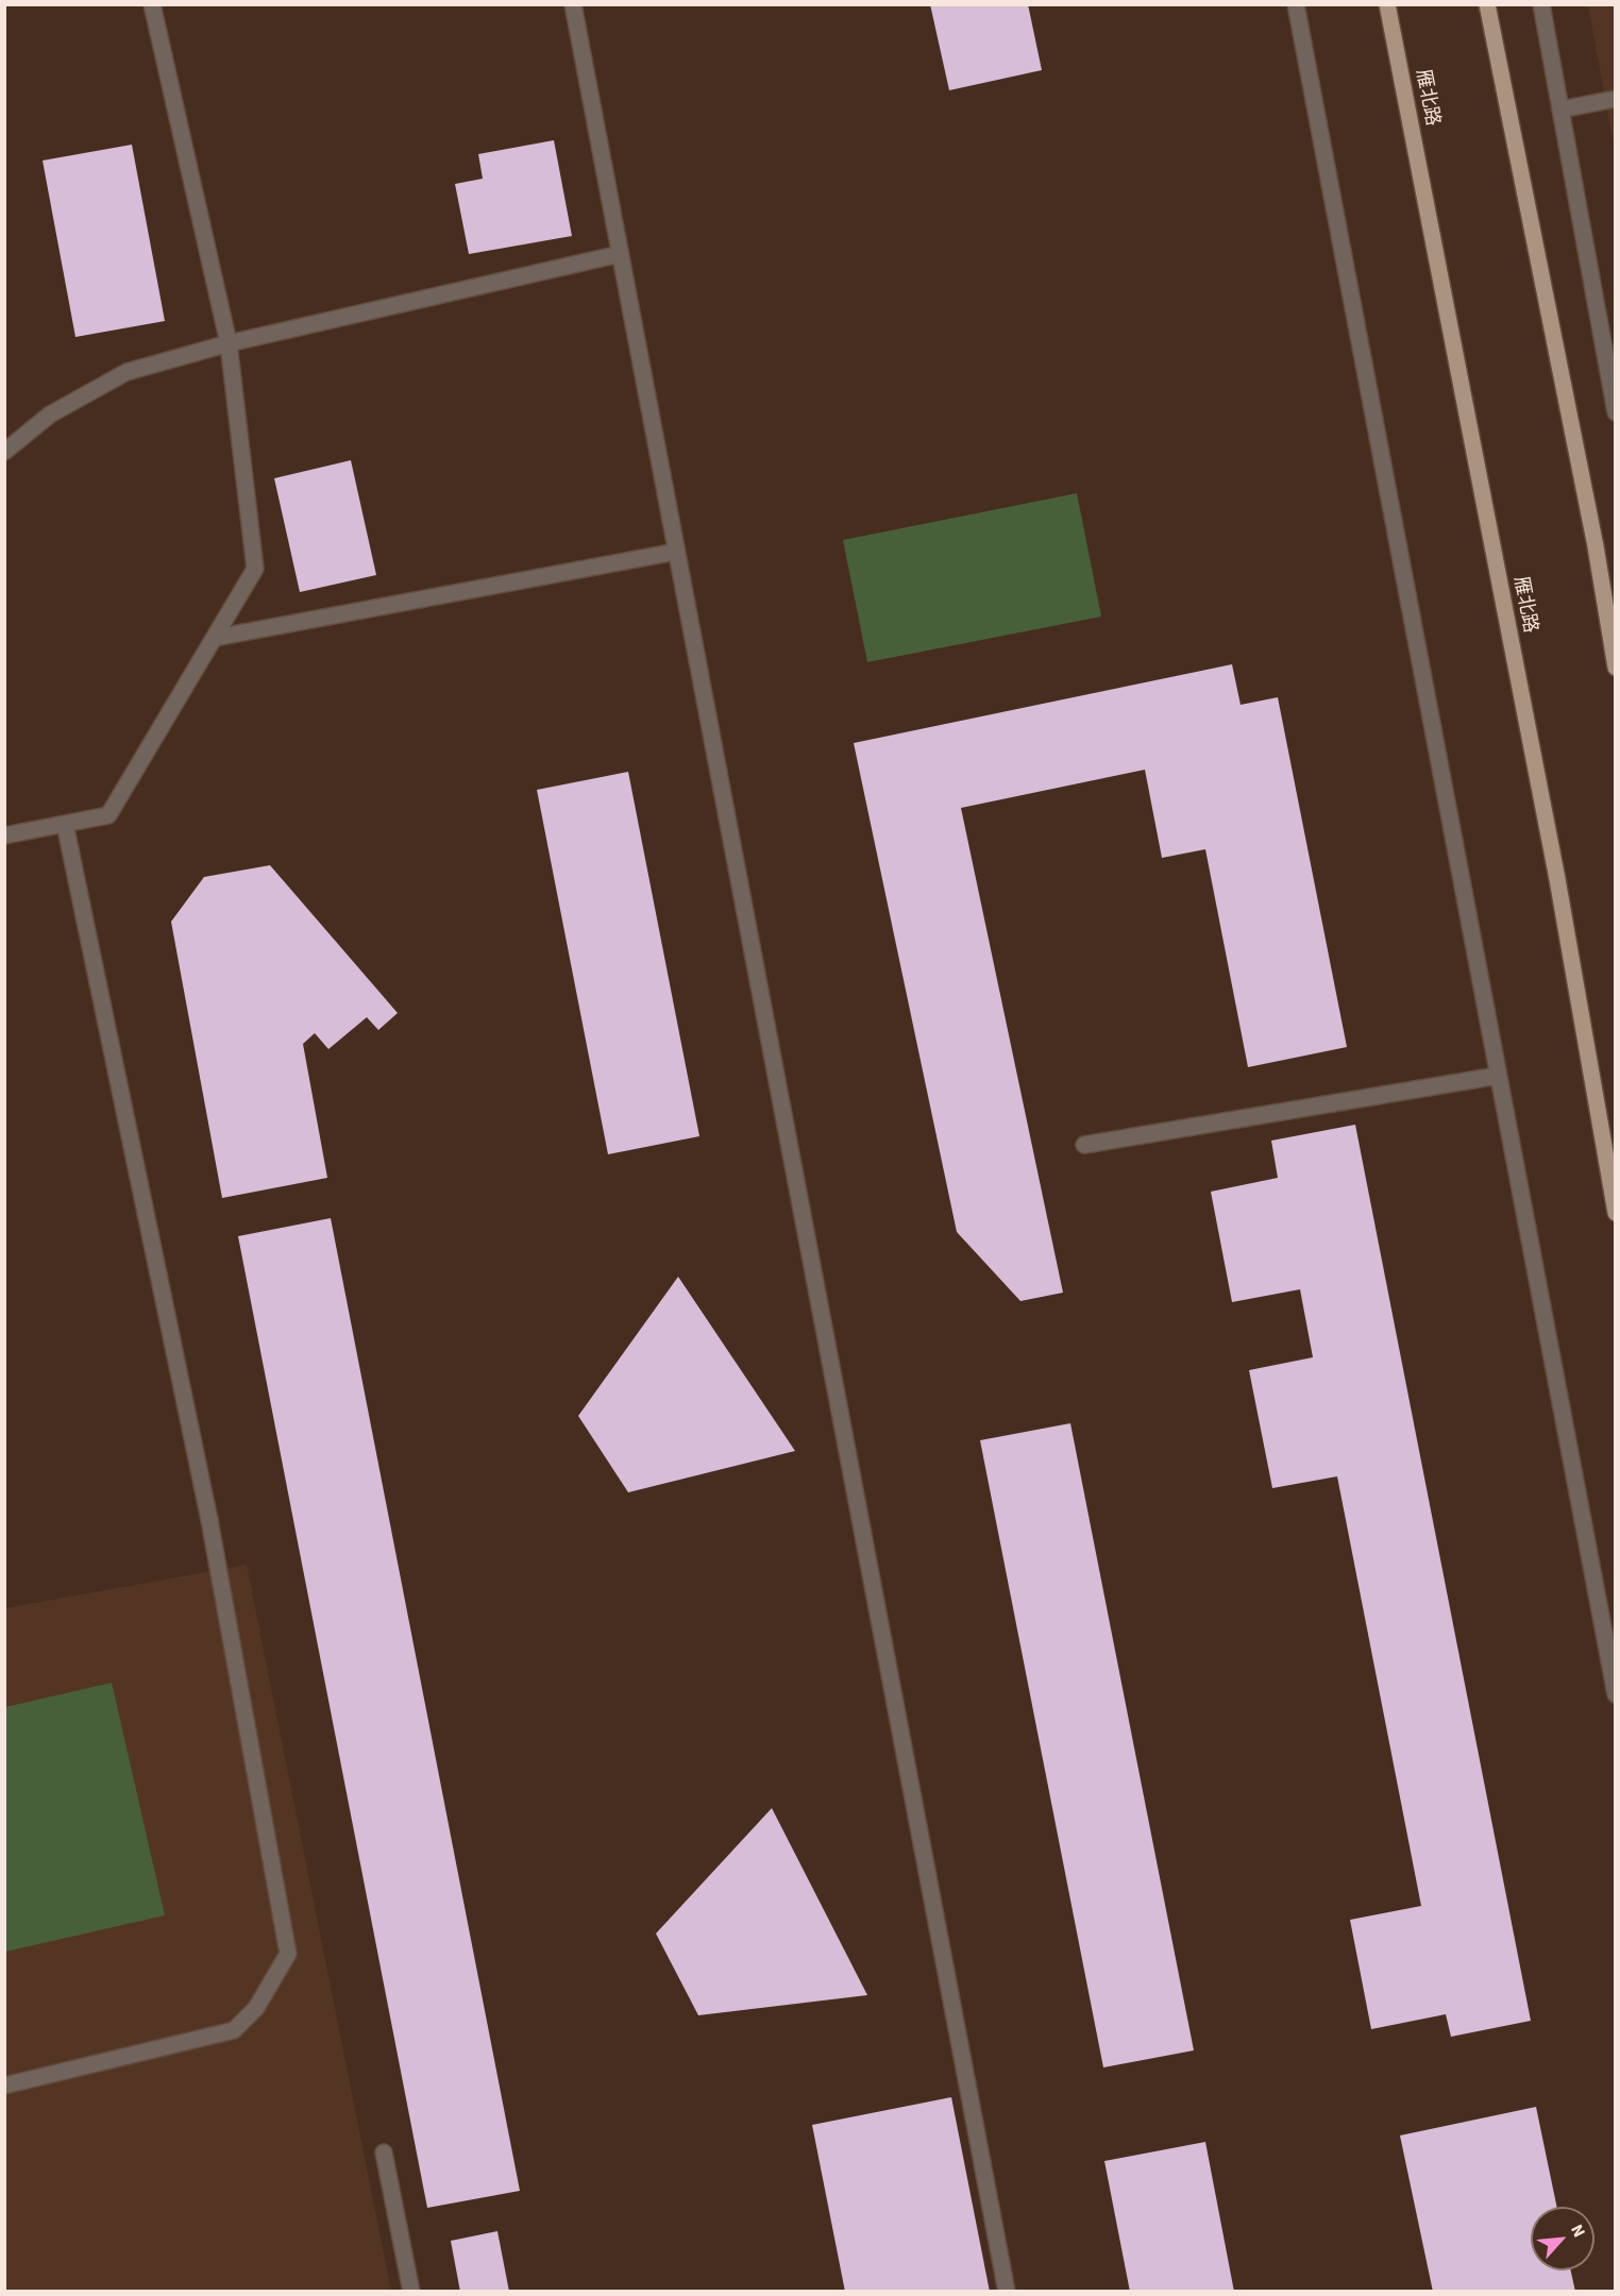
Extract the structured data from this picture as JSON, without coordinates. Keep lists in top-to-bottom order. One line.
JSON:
{"streets":{"main road":["雁北路"]},"north":"top right"}
